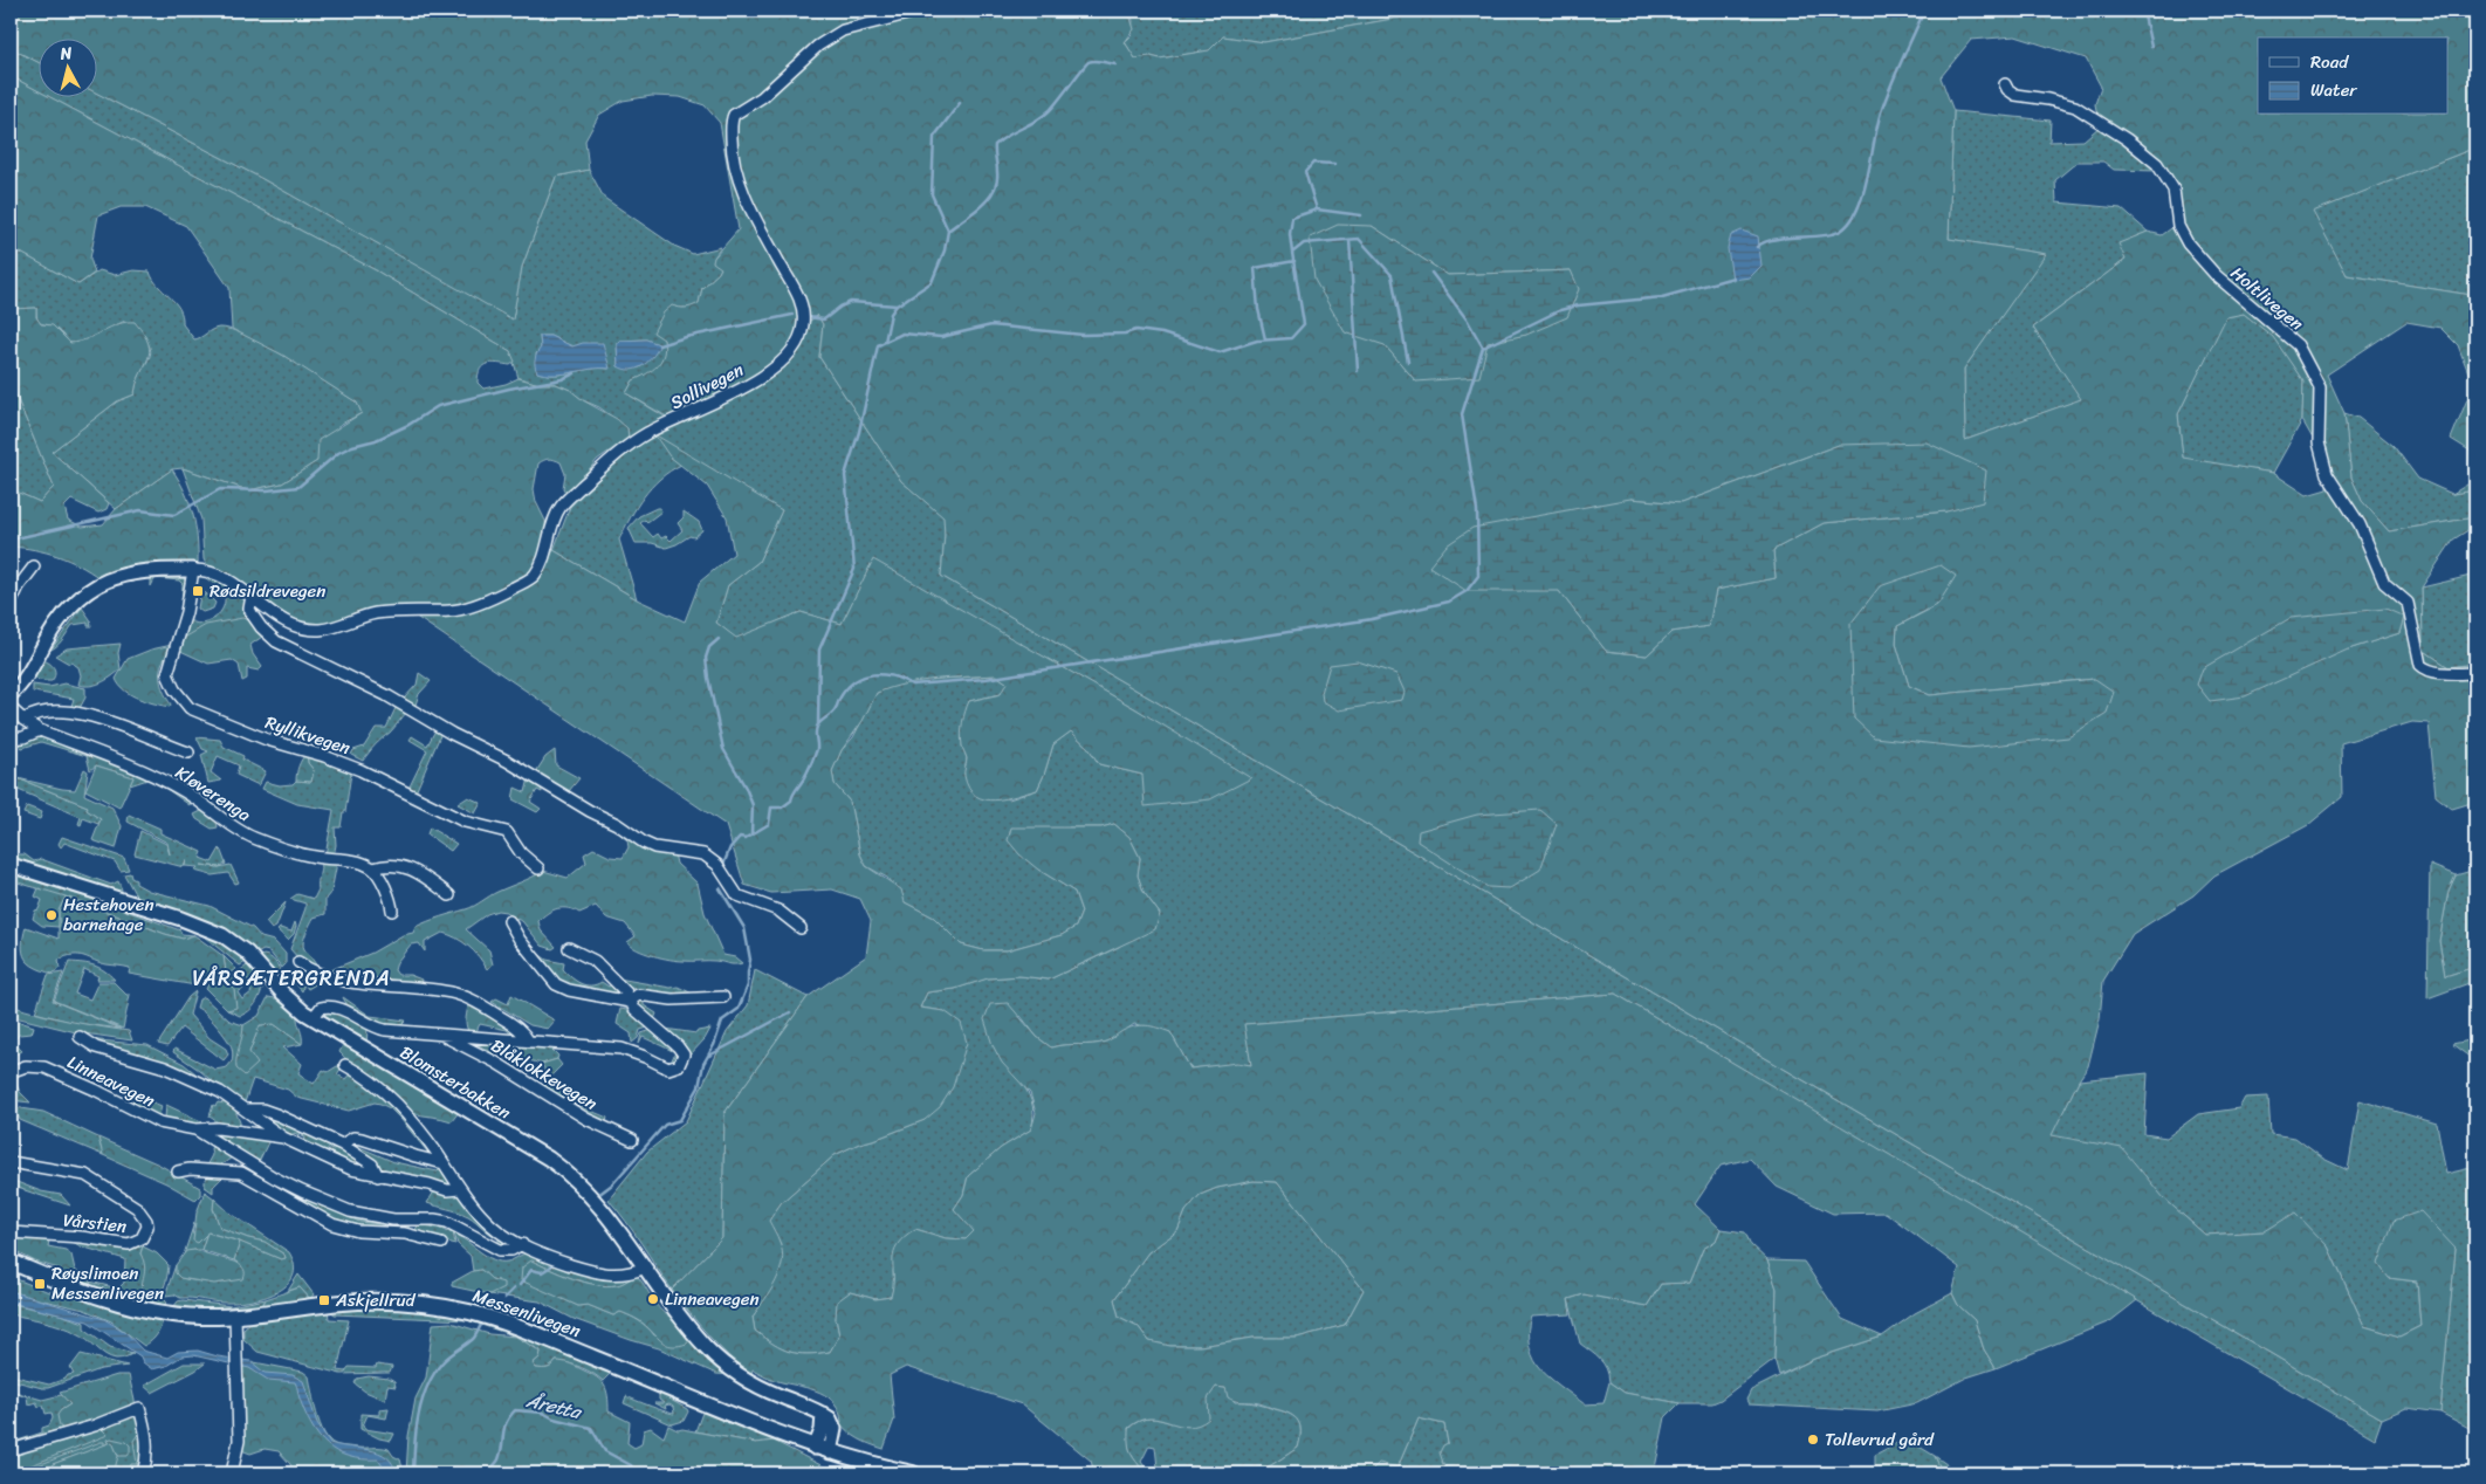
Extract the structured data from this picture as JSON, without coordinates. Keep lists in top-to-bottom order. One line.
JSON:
{"streets":{"main road":["Messenlivegen"],"street":["Holtlivegen","Sollivegen","Ryllikvegen","Kløverenga","Blåklokkevegen","Linneavegen","Blomsterbakken","Vårstien"]},"crossings":[["Blåklokkevegen","Blomsterbakken"]],"districts":["VÅRSÆTERGRENDA"],"water":["Åretta"],"places":{"transit":["Rødsildrevegen","Røyslimoen Messenlivegen","Askjellrud"],"other":["Hestehoven barnehage","Linneavegen","Tollevrud gård"]},"legend":["Road","Water"],"north":"top"}
